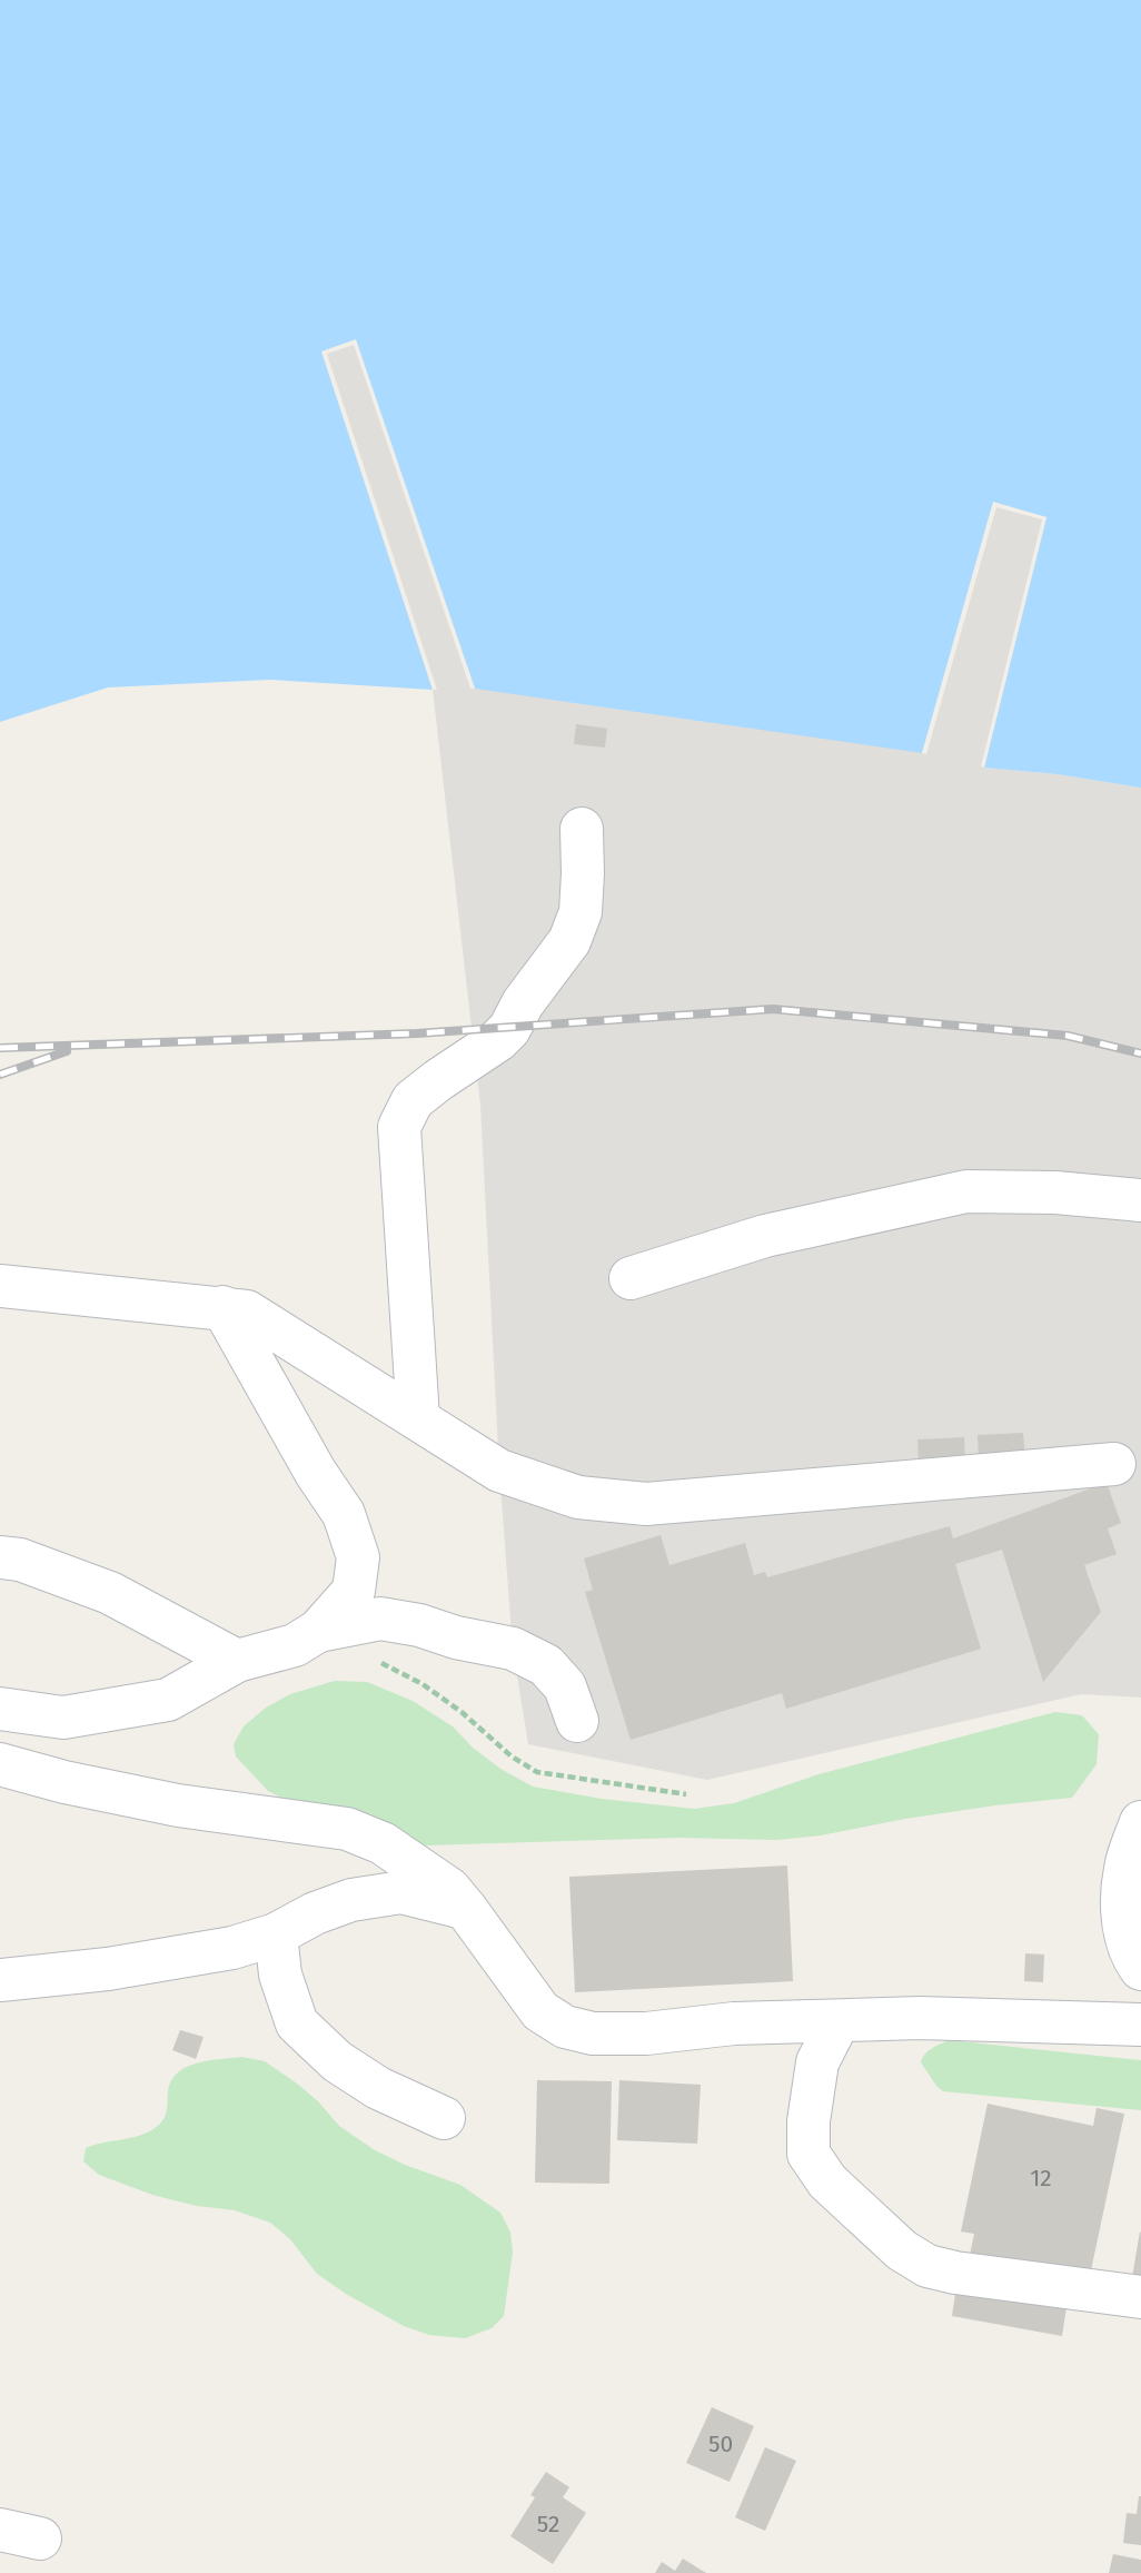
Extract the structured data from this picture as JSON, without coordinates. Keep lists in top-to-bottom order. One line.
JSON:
{"house_numbers":["12","50","52"]}
